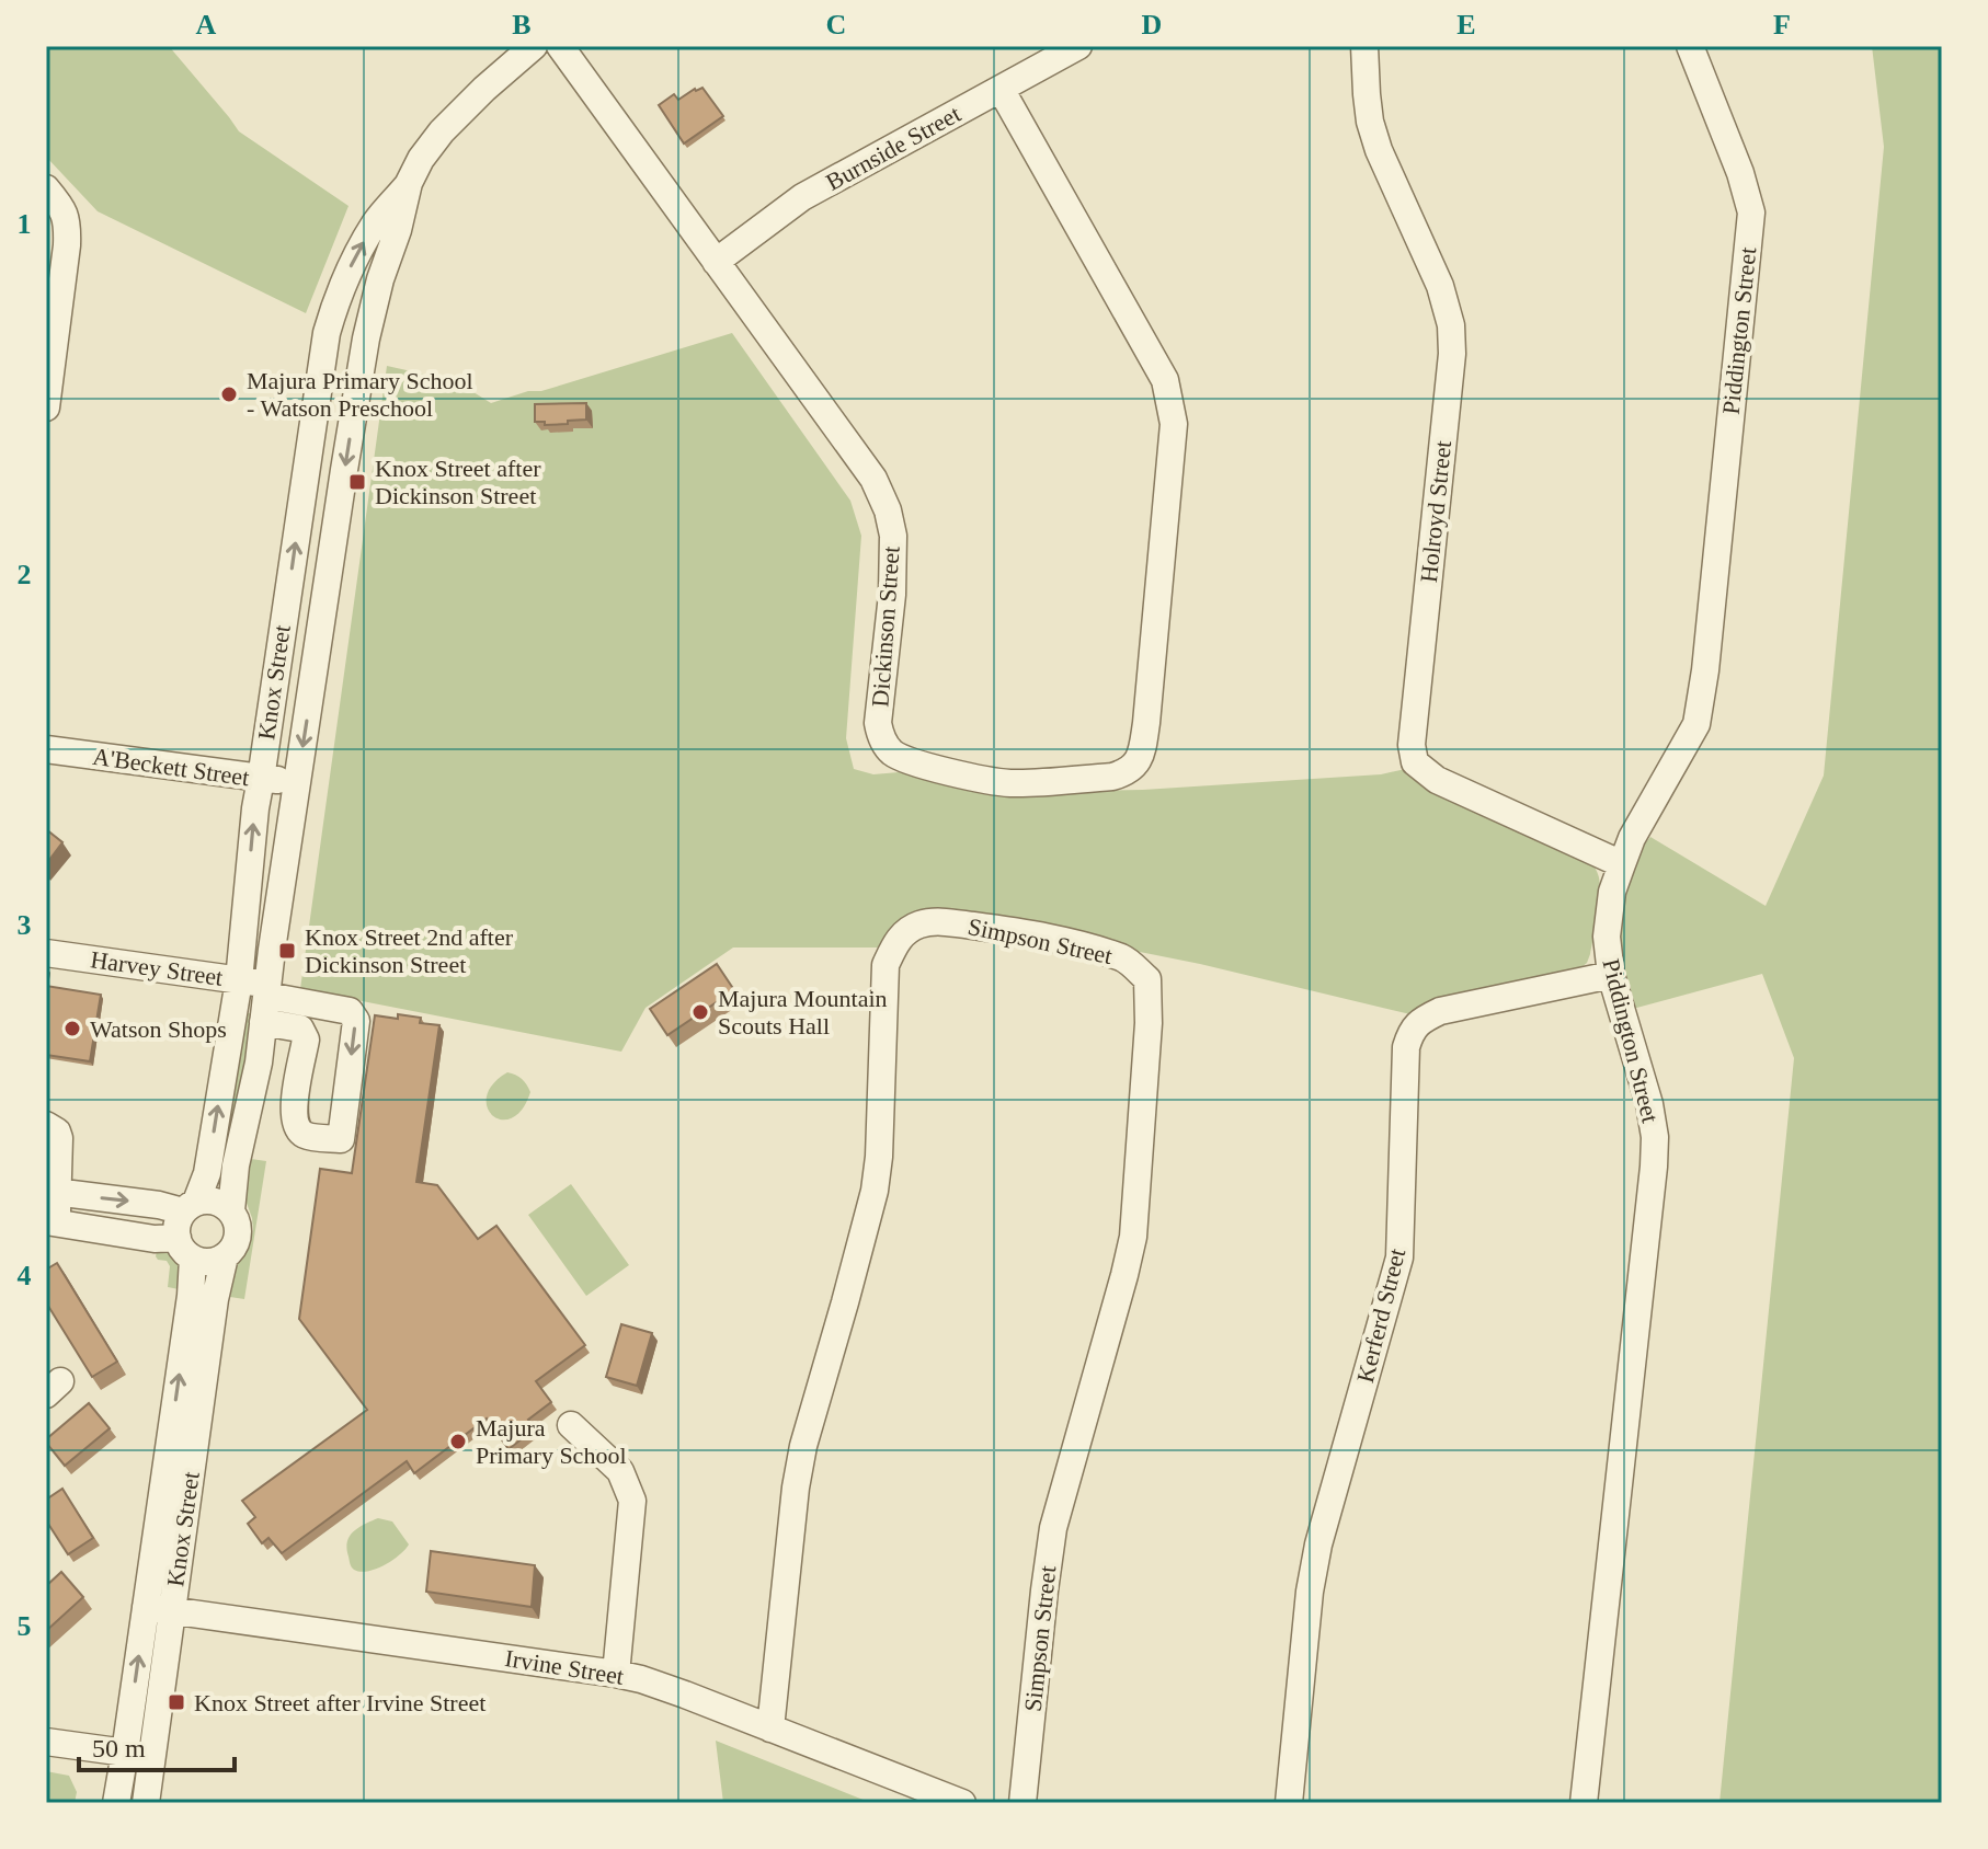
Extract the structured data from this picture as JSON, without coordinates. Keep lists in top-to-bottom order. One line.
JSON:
{"streets":{"street":["Burnside Street","Piddington Street","Holroyd Street","Dickinson Street","Knox Street","A'Beckett Street","Simpson Street","Harvey Street","Kerferd Street","Irvine Street"]},"crossings":[["Burnside Street","Dickinson Street"],["Piddington Street","Holroyd Street"],["Piddington Street","Kerferd Street"],["Knox Street","A'Beckett Street"],["Knox Street","Harvey Street"],["Knox Street","Irvine Street"],["Simpson Street","Irvine Street"]],"places":{"other":["Majura Primary School - Watson Preschool","Majura Mountain Scouts Hall","Watson Shops","Majura Primary School"],"transit":["Knox Street after Dickinson Street","Knox Street 2nd after Dickinson Street","Knox Street after Irvine Street"]},"scale_bar":"50 m","grid":{"columns":["A","B","C","D","E","F"],"rows":["1","2","3","4","5"]}}
